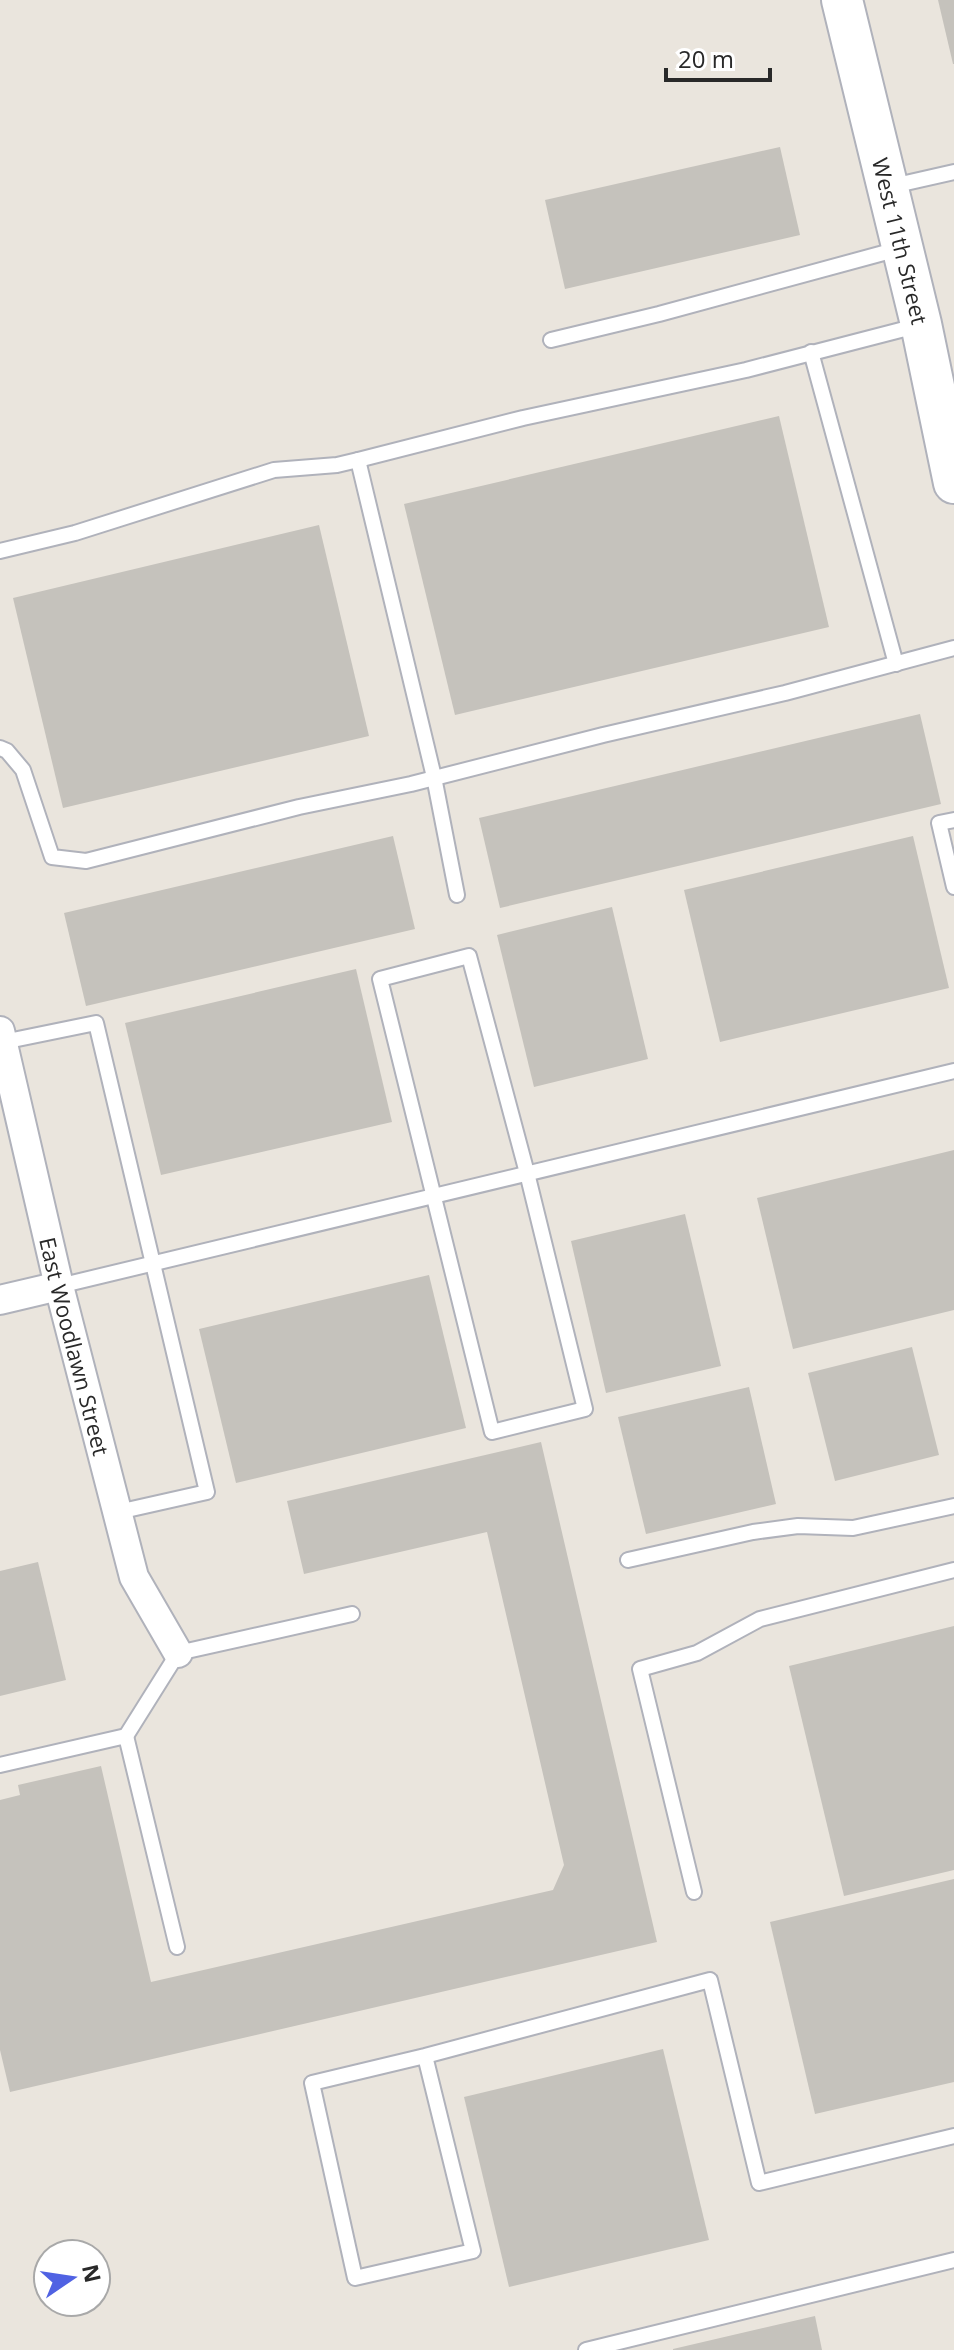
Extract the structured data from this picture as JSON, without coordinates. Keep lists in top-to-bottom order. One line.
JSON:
{"streets":{"street":["West 11th Street","East Woodlawn Street"]},"scale_bar":"20 m","north":"right"}
